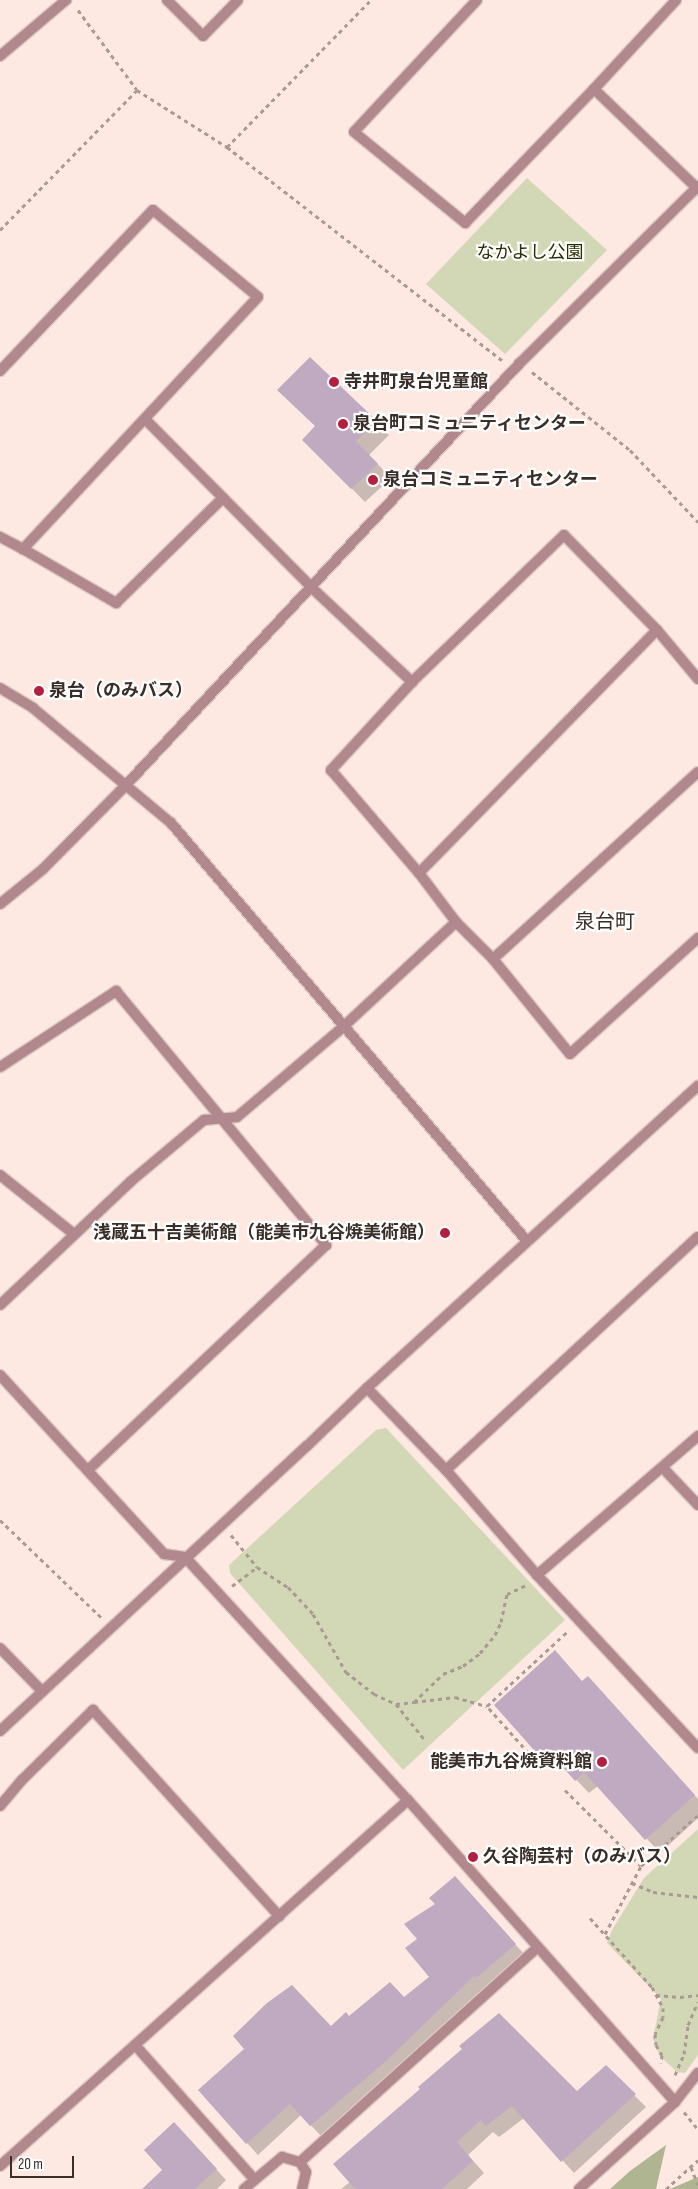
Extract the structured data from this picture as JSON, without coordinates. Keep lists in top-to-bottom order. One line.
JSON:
{"districts":["泉台町"],"parks":["なかよし公園"],"places":["寺井町泉台児童館","泉台町コミュニティセンター","泉台コミュニティセンター","泉台（のみバス）","浅蔵五十吉美術館（能美市九谷焼美術館）","能美市九谷焼資料館","久谷陶芸村（のみバス）"],"scale_bar":"20 m"}
